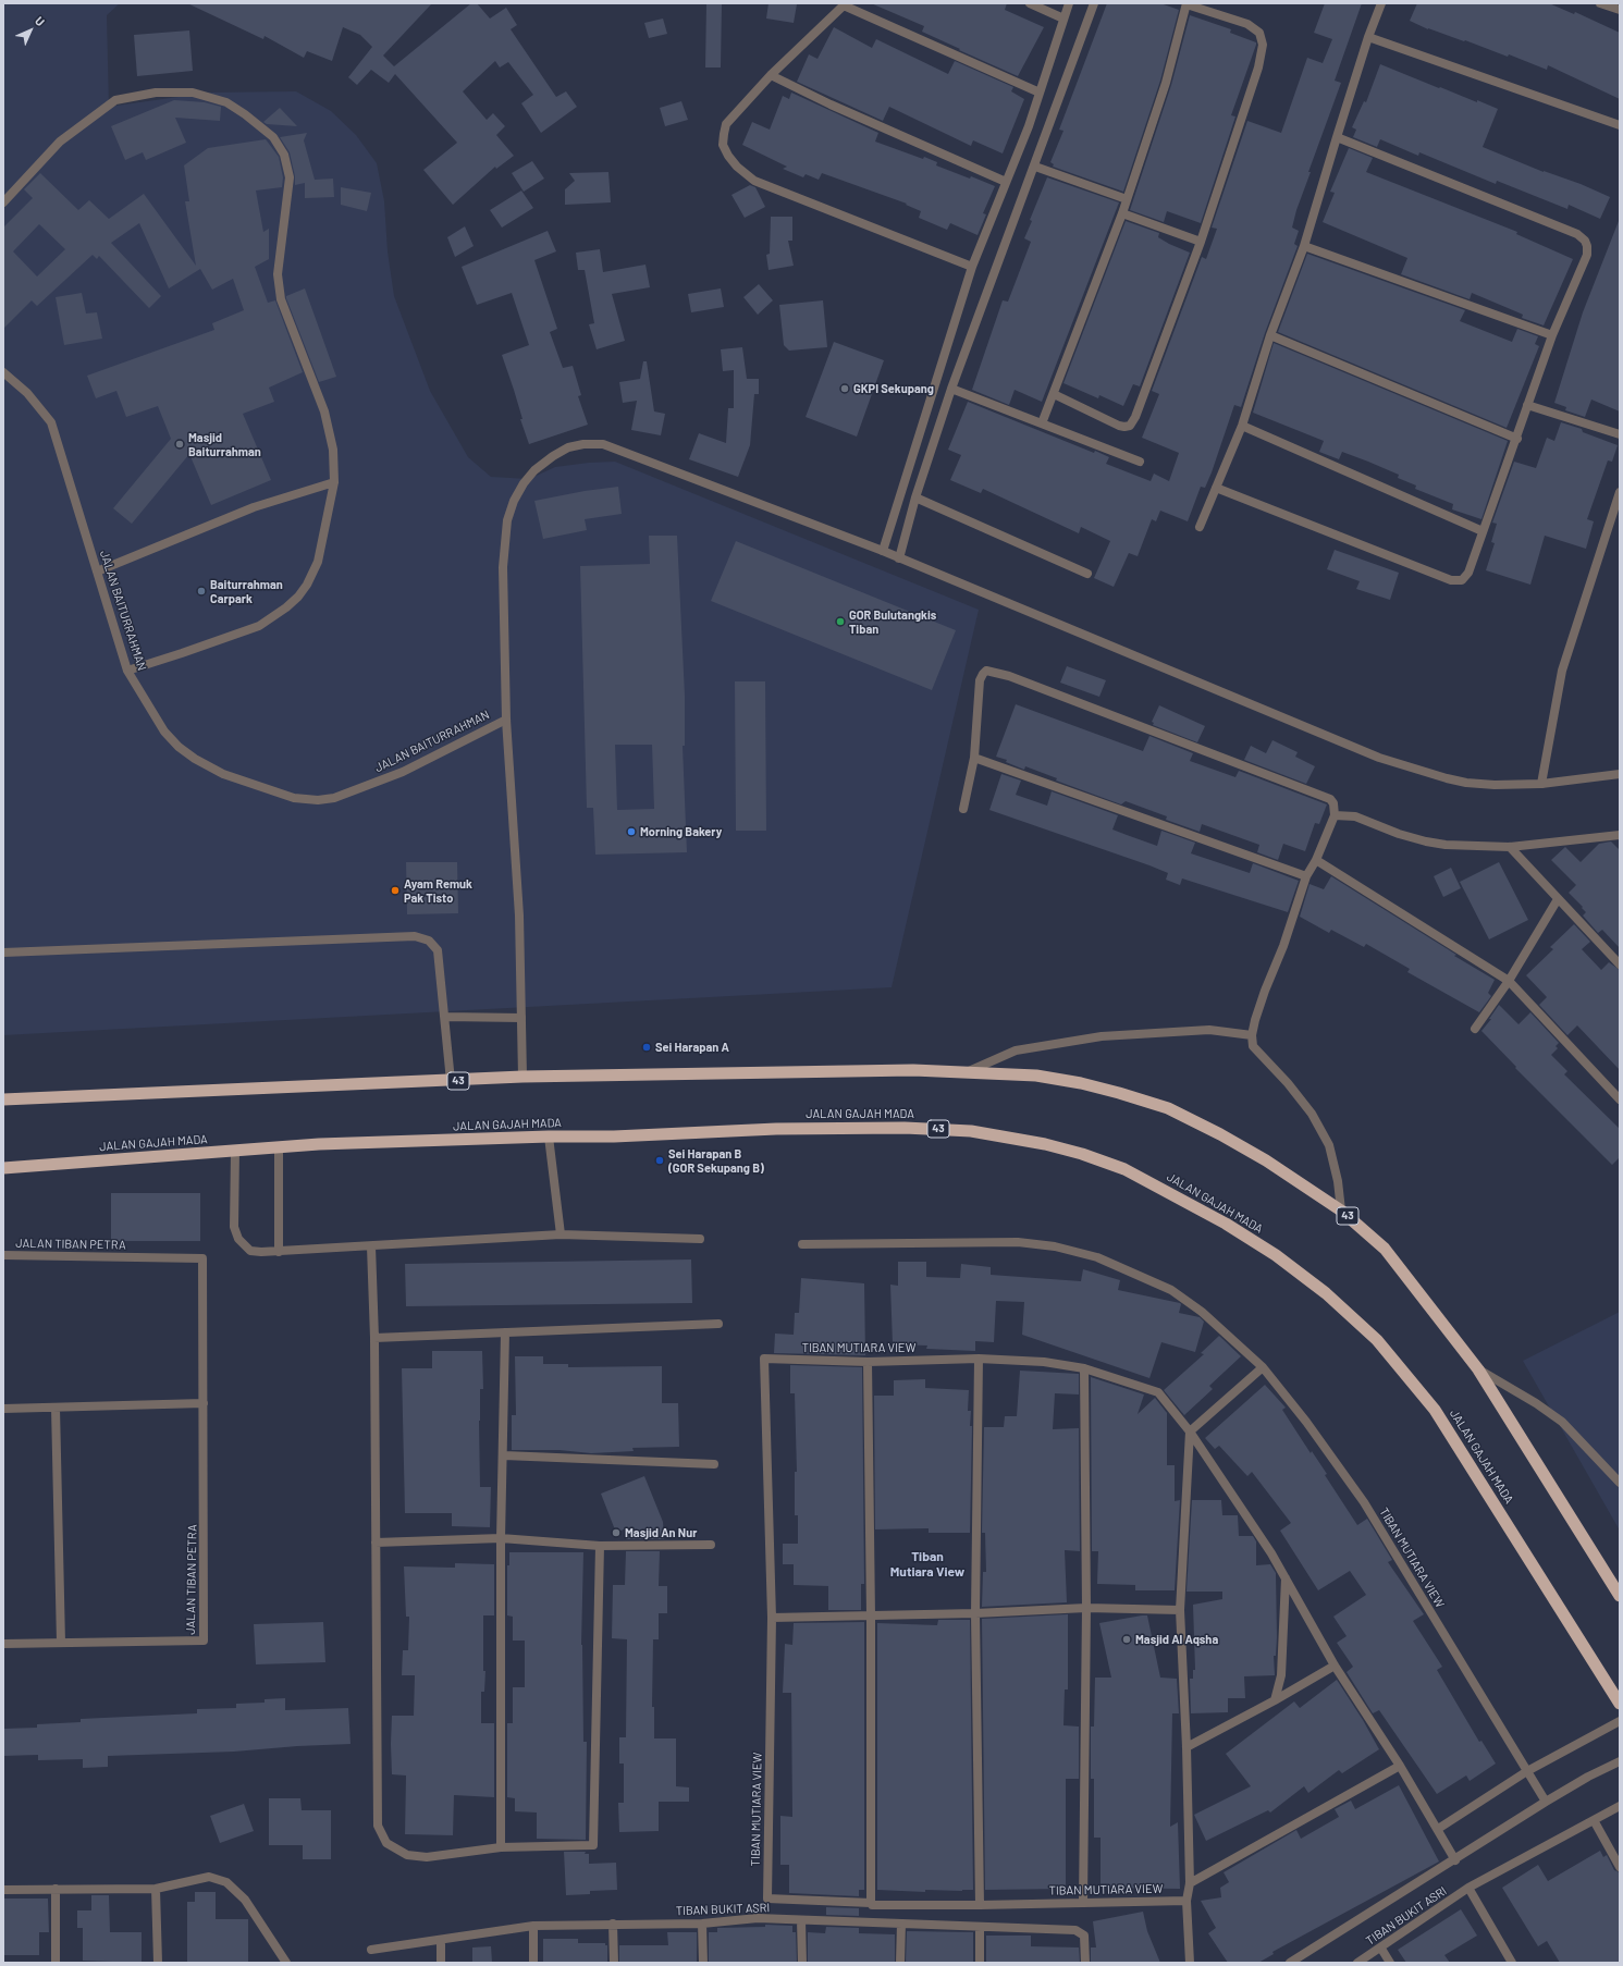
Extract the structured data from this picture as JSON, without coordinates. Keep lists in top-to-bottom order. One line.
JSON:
{"streets":{"highway":["43","JALAN GAJAH MADA"],"street":["JALAN BAITURRAHMAN","JALAN TIBAN PETRA","TIBAN MUTIARA VIEW","TIBAN BUKIT ASRI"]},"districts":["Tiban Mutiara View"],"places":["GKPI Sekupang","Masjid Baiturrahman","Baiturrahman Carpark","GOR Bulutangkis Tiban","Morning Bakery","Ayam Remuk Pak Tisto","Sei Harapan A","Sei Harapan B (GOR Sekupang B)","Masjid An Nur","Masjid Al Aqsha"],"north":"top right"}
